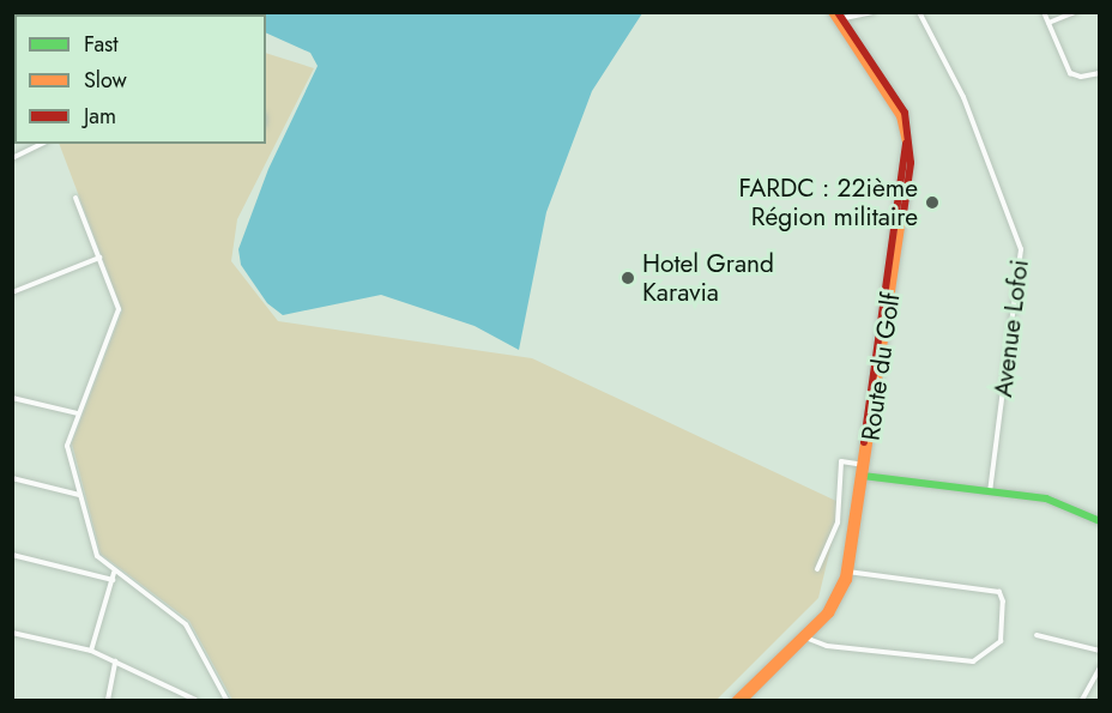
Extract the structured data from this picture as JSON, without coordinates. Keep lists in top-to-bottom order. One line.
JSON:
{"streets":{"main road":["Route du Golf"],"street":["Avenue Lofoi"]},"places":["FARDC : 22ième Région militaire","Hotel Grand Karavia"],"legend":["Fast","Slow","Jam"]}
